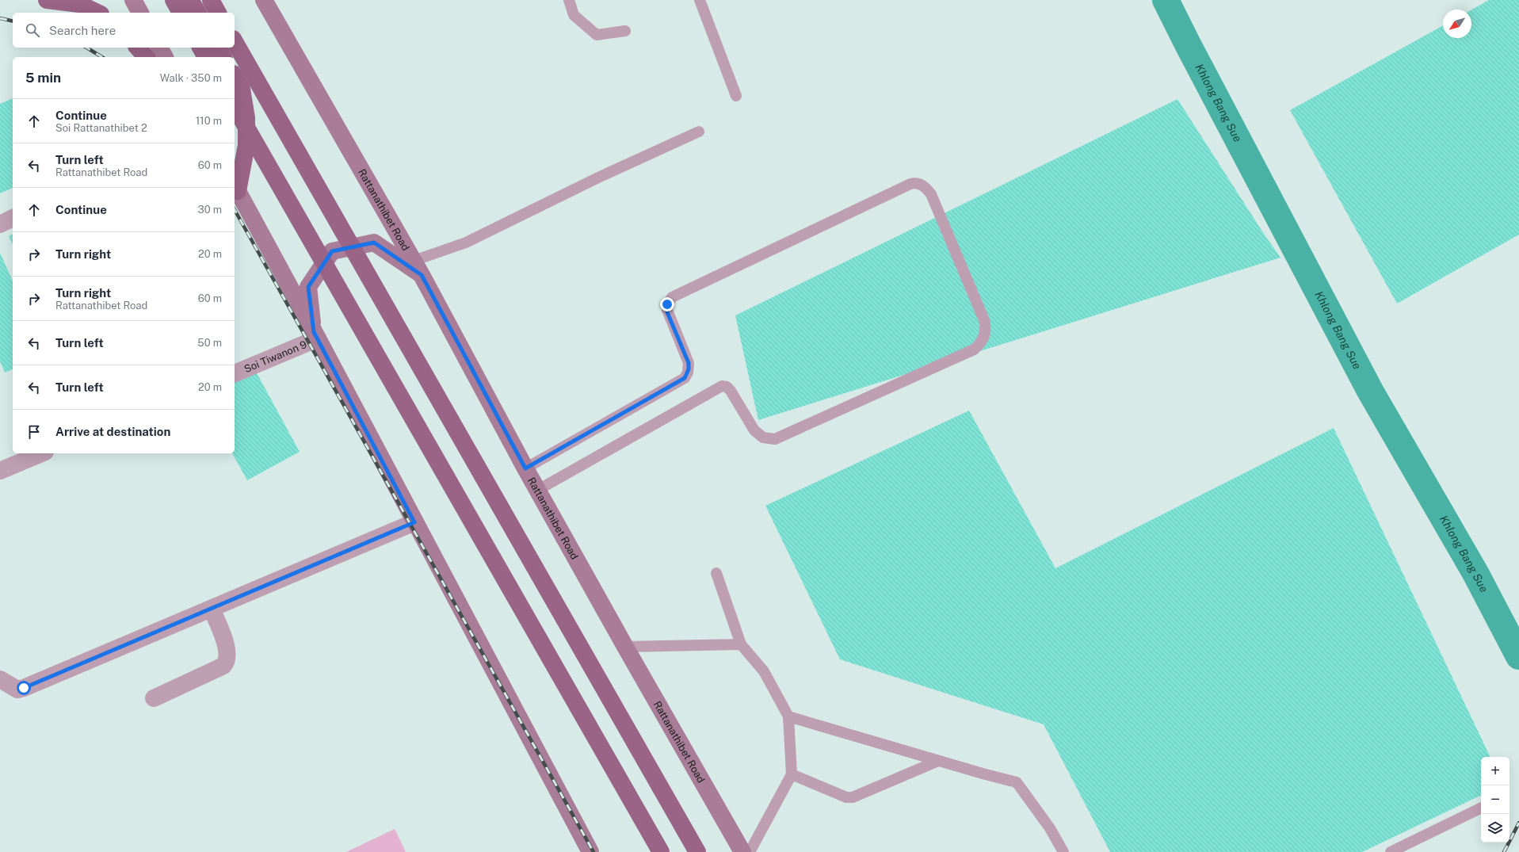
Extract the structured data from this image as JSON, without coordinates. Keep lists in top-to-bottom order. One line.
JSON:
{"streets":{"main road":["Rattanathibet Road"],"street":["Soi Tiwanon 9"]},"water":["Khlong Bang Sue"],"north":"bottom left","page":{"search":"Search here","heading":["5 min","Walk · 350 m"],"list":[["Continue","Soi Rattanathibet 2","110 m"],["Turn left","Rattanathibet Road","60 m"],["Continue","30 m"],["Turn right","20 m"],["Turn right","Rattanathibet Road","60 m"],["Turn left","50 m"],["Turn left","20 m"],"Arrive at destination"],"map_buttons":["+","−"]}}
